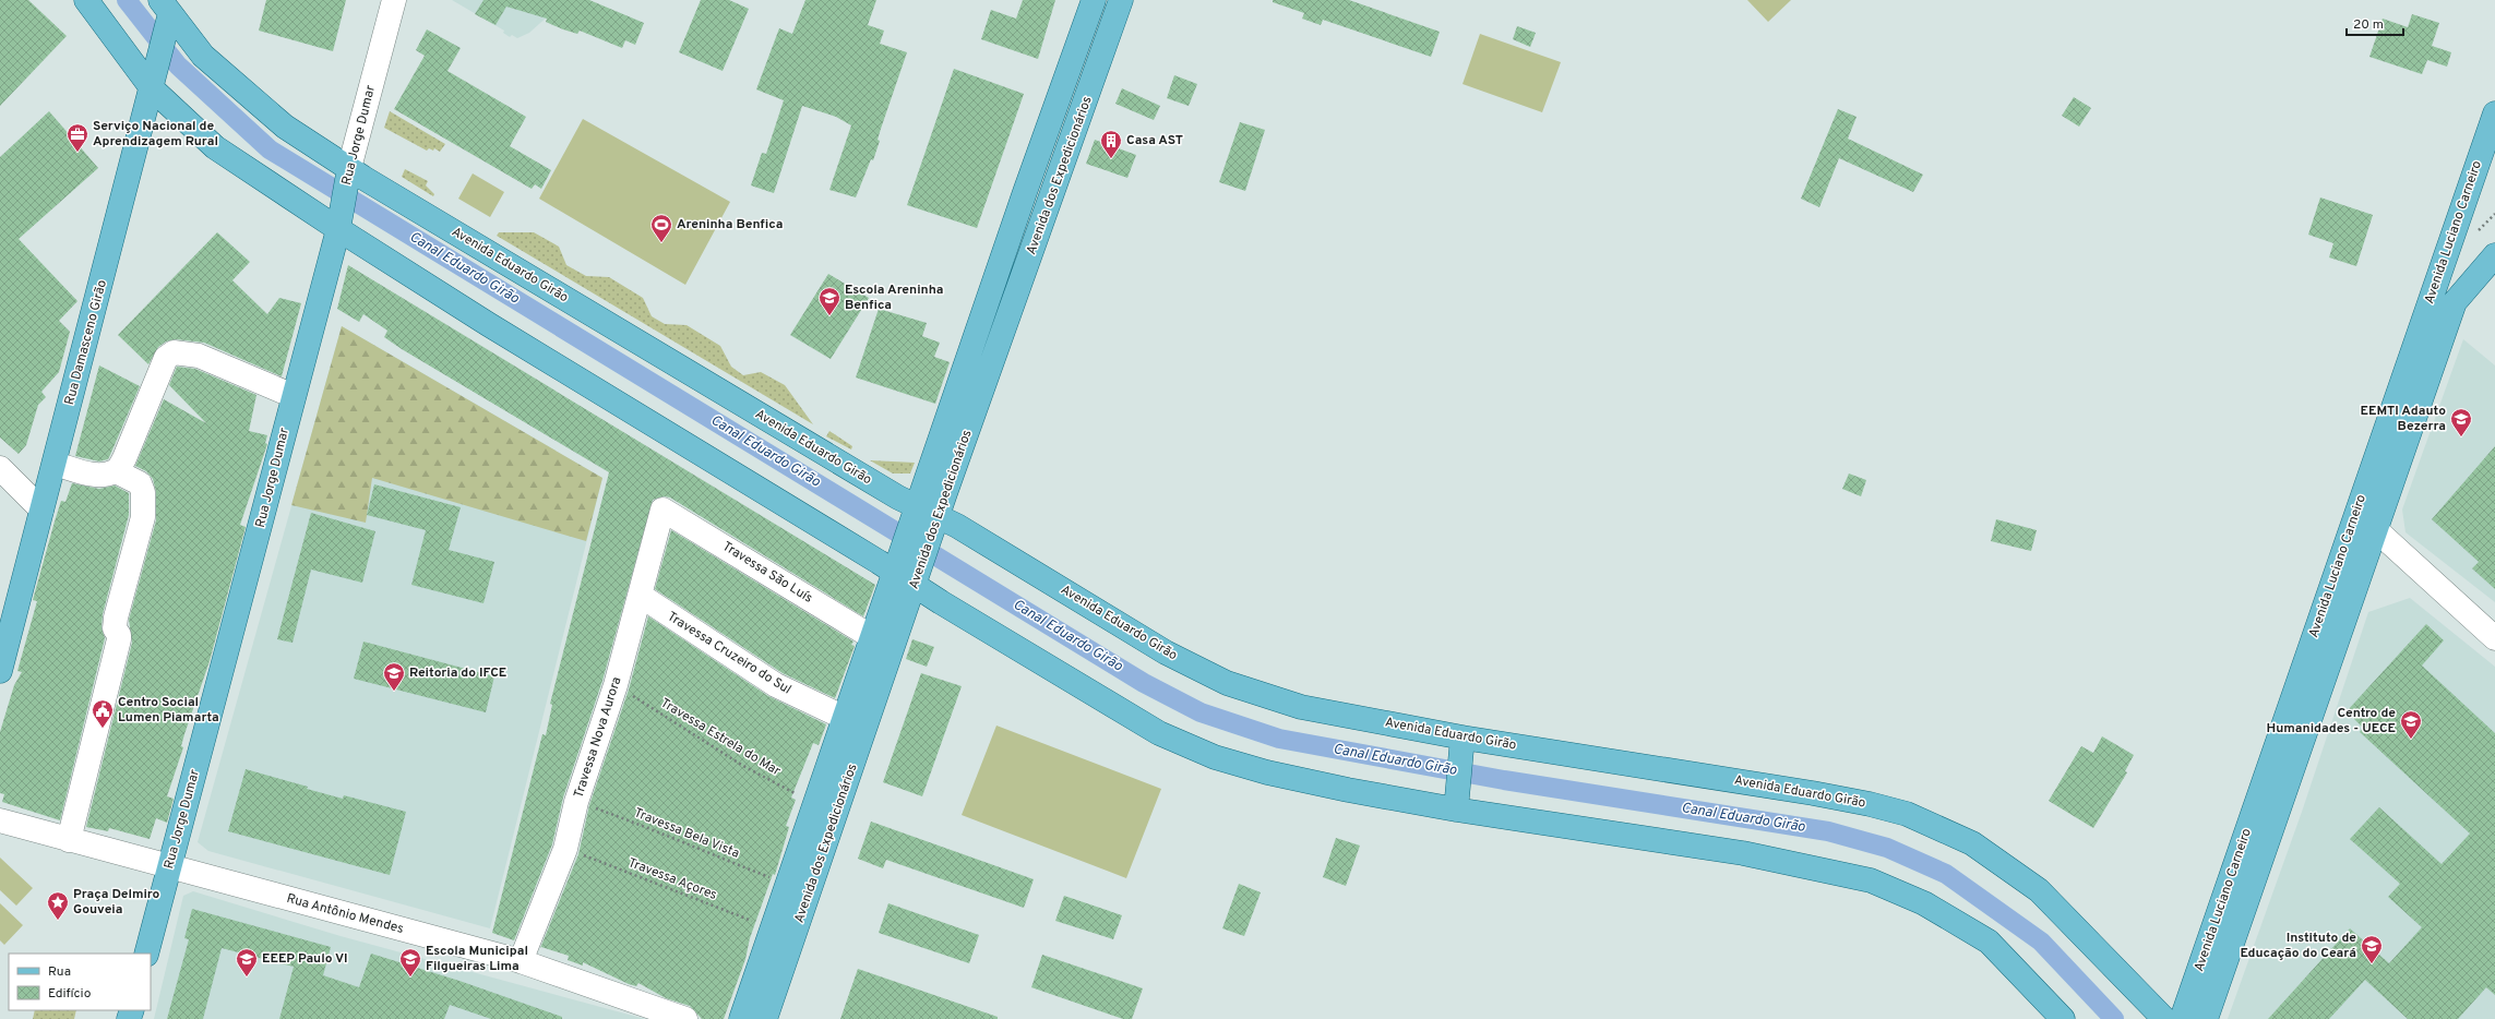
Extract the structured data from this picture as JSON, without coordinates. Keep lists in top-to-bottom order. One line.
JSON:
{"streets":{"main road":["Rua Jorge Dumar","Avenida dos Expedicionários","Avenida Luciano Carneiro","Avenida Eduardo Girão","Rua Damasceno Girão"],"street":["Travessa São Luís","Travessa Cruzeiro do Sul","Travessa Nova Aurora","Rua Antônio Mendes"],"path":["Travessa Estrela do Mar","Travessa Bela Vista","Travessa Açores"]},"crossings":[["Rua Jorge Dumar","Avenida Eduardo Girão"],["Rua Jorge Dumar","Rua Antônio Mendes"],["Avenida dos Expedicionários","Avenida Eduardo Girão"],["Avenida dos Expedicionários","Travessa São Luís"],["Avenida dos Expedicionários","Travessa Cruzeiro do Sul"],["Avenida dos Expedicionários","Travessa Estrela do Mar"],["Avenida dos Expedicionários","Travessa Bela Vista"],["Avenida dos Expedicionários","Travessa Açores"],["Avenida Eduardo Girão","Rua Damasceno Girão"],["Travessa São Luís","Travessa Nova Aurora"],["Travessa Cruzeiro do Sul","Travessa Nova Aurora"],["Travessa Nova Aurora","Travessa Estrela do Mar"],["Travessa Nova Aurora","Travessa Bela Vista"],["Travessa Nova Aurora","Travessa Açores"],["Travessa Nova Aurora","Rua Antônio Mendes"]],"water":["Canal Eduardo Girão"],"places":{"office":["Serviço Nacional de Aprendizagem Rural"],"building":["Casa AST"],"sports":["Areninha Benfica"],"school or university":["Escola Areninha Benfica","EEMTI Adauto Bezerra","Reitoria do IFCE","Centro de Humanidades - UECE","Instituto de Educação do Ceará","EEEP Paulo VI","Escola Municipal Filgueiras Lima"],"public building":["Centro Social Lumen Piamarta"],"place":["Praça Delmiro Gouveia"]},"legend":["Rua","Edifício"],"scale_bar":"20 m"}
